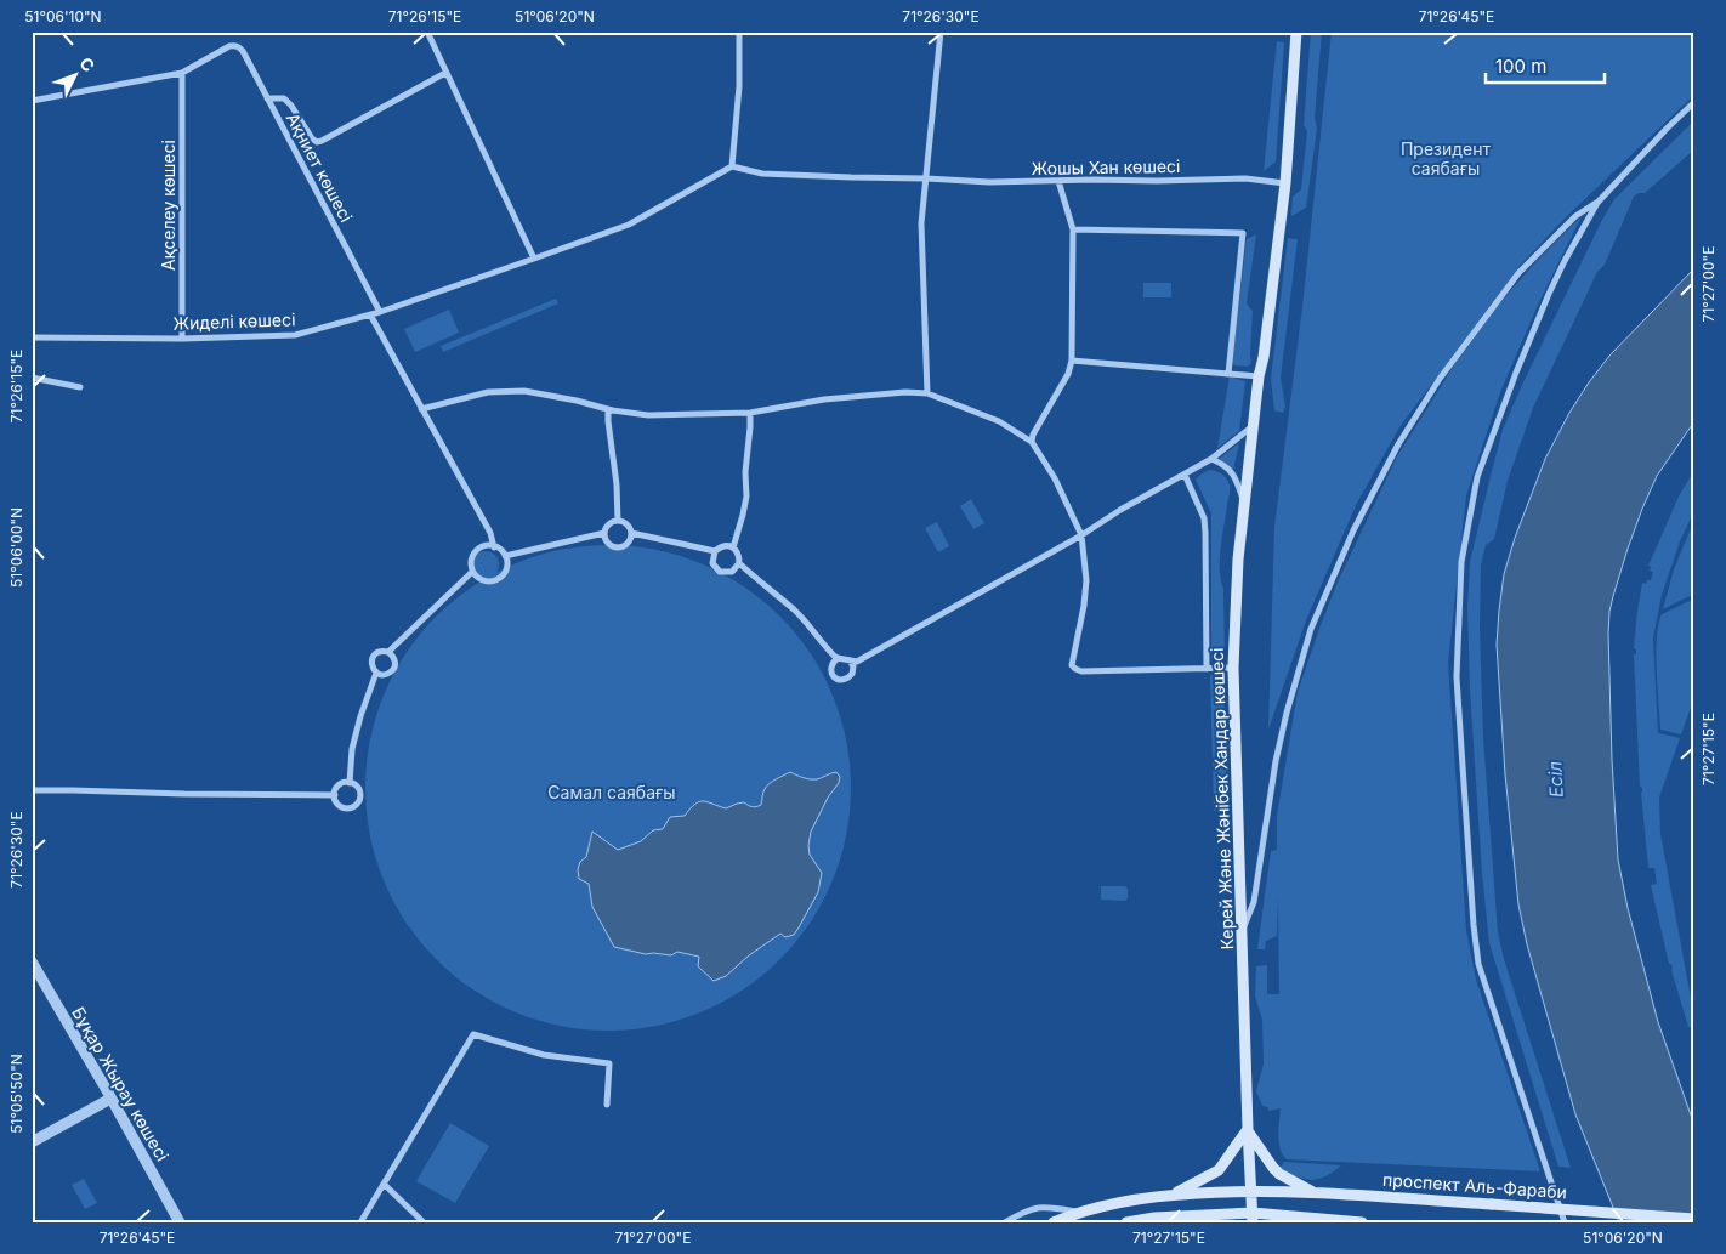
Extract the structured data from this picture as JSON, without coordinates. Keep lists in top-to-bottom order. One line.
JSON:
{"streets":{"main road":["Керей Және Жәнібек Хандар көшесі","проспект Аль-Фараби"],"street":["Ақниет көшесі","Жошы Хан көшесі","Ақселеу көшесі","Жиделі көшесі","Бұқар Жырау көшесі"]},"crossings":[["Ақниет көшесі","Ақселеу көшесі"],["Ақниет көшесі","Жиделі көшесі"],["Жошы Хан көшесі","Жиделі көшесі"],["Жошы Хан көшесі","Керей Және Жәнібек Хандар көшесі"],["Ақселеу көшесі","Жиделі көшесі"],["Керей Және Жәнібек Хандар көшесі","проспект Аль-Фараби"]],"water":["Есіл"],"parks":["Президент саябағы","Самал саябағы"],"scale_bar":"100 m","north":"top right","coordinates":["51°06'10\"N","71°26'15\"E","51°06'20\"N","71°26'30\"E","71°26'45\"E","71°27'00\"E","51°06'00\"N","71°27'15\"E","51°05'50\"N"]}
